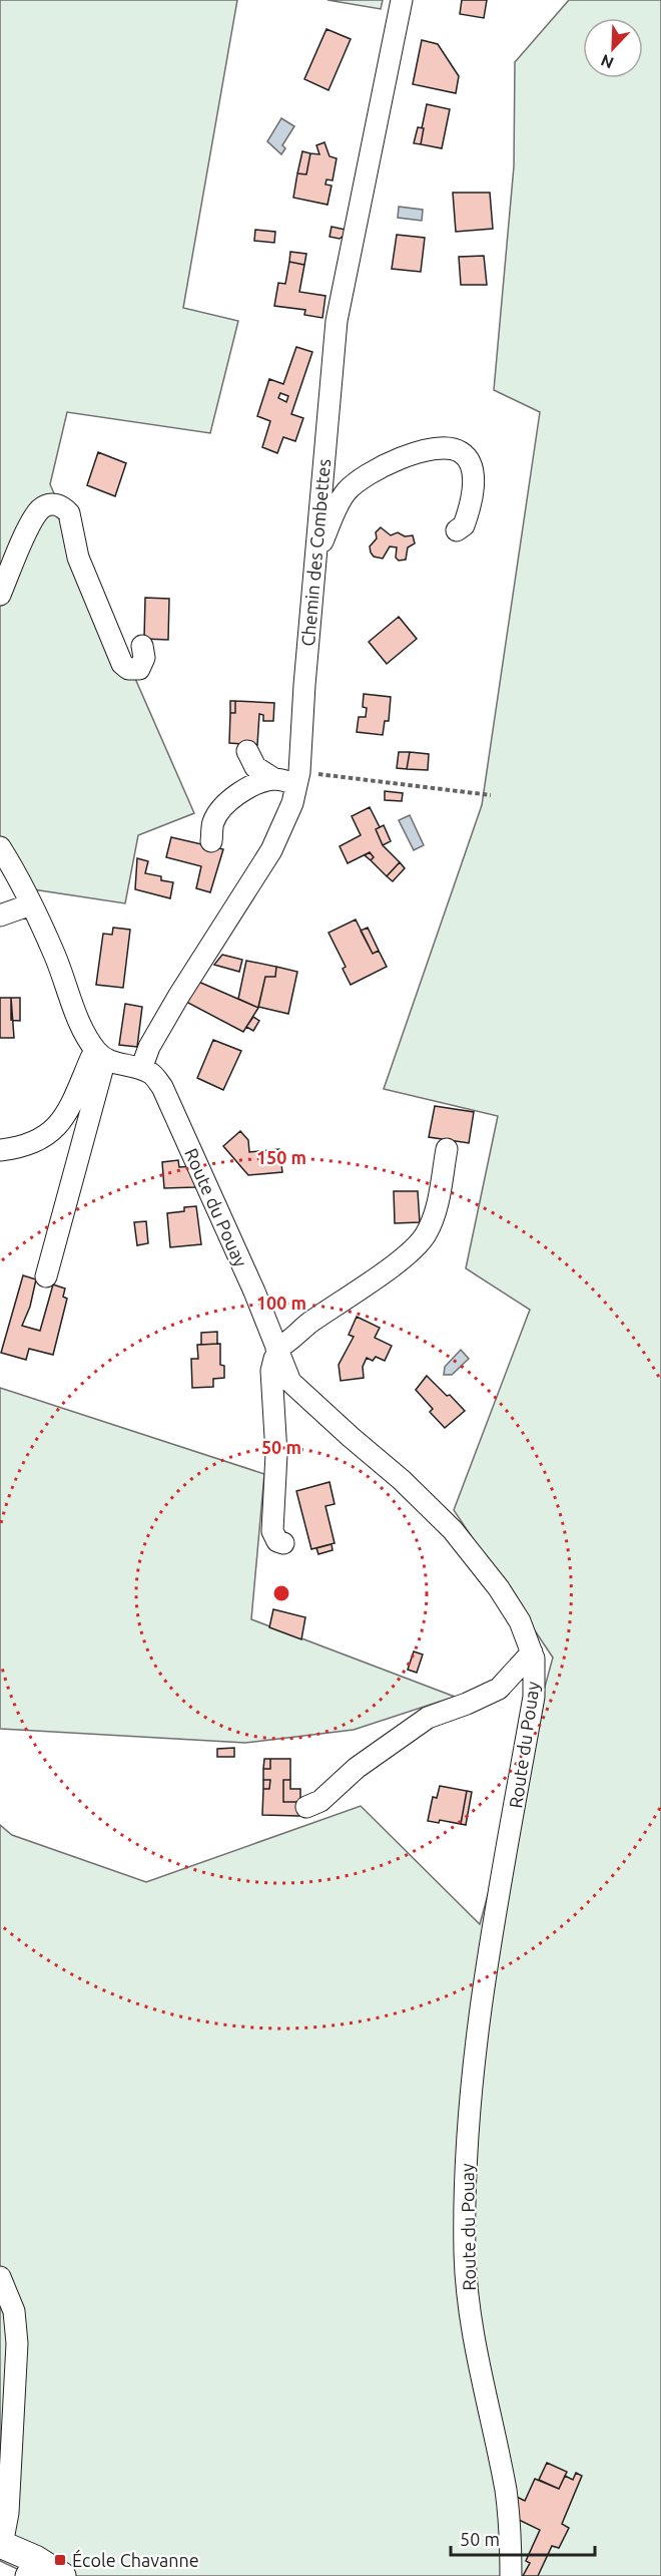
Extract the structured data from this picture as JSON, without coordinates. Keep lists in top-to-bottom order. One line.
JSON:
{"streets":{"street":["Chemin des Combettes","Route du Pouay"]},"crossings":[["Chemin des Combettes","Route du Pouay"]],"places":{"transit":["École Chavanne"]},"scale_bar":"50 m","north":"bottom left","rings":["150 m","100 m","50 m"]}
